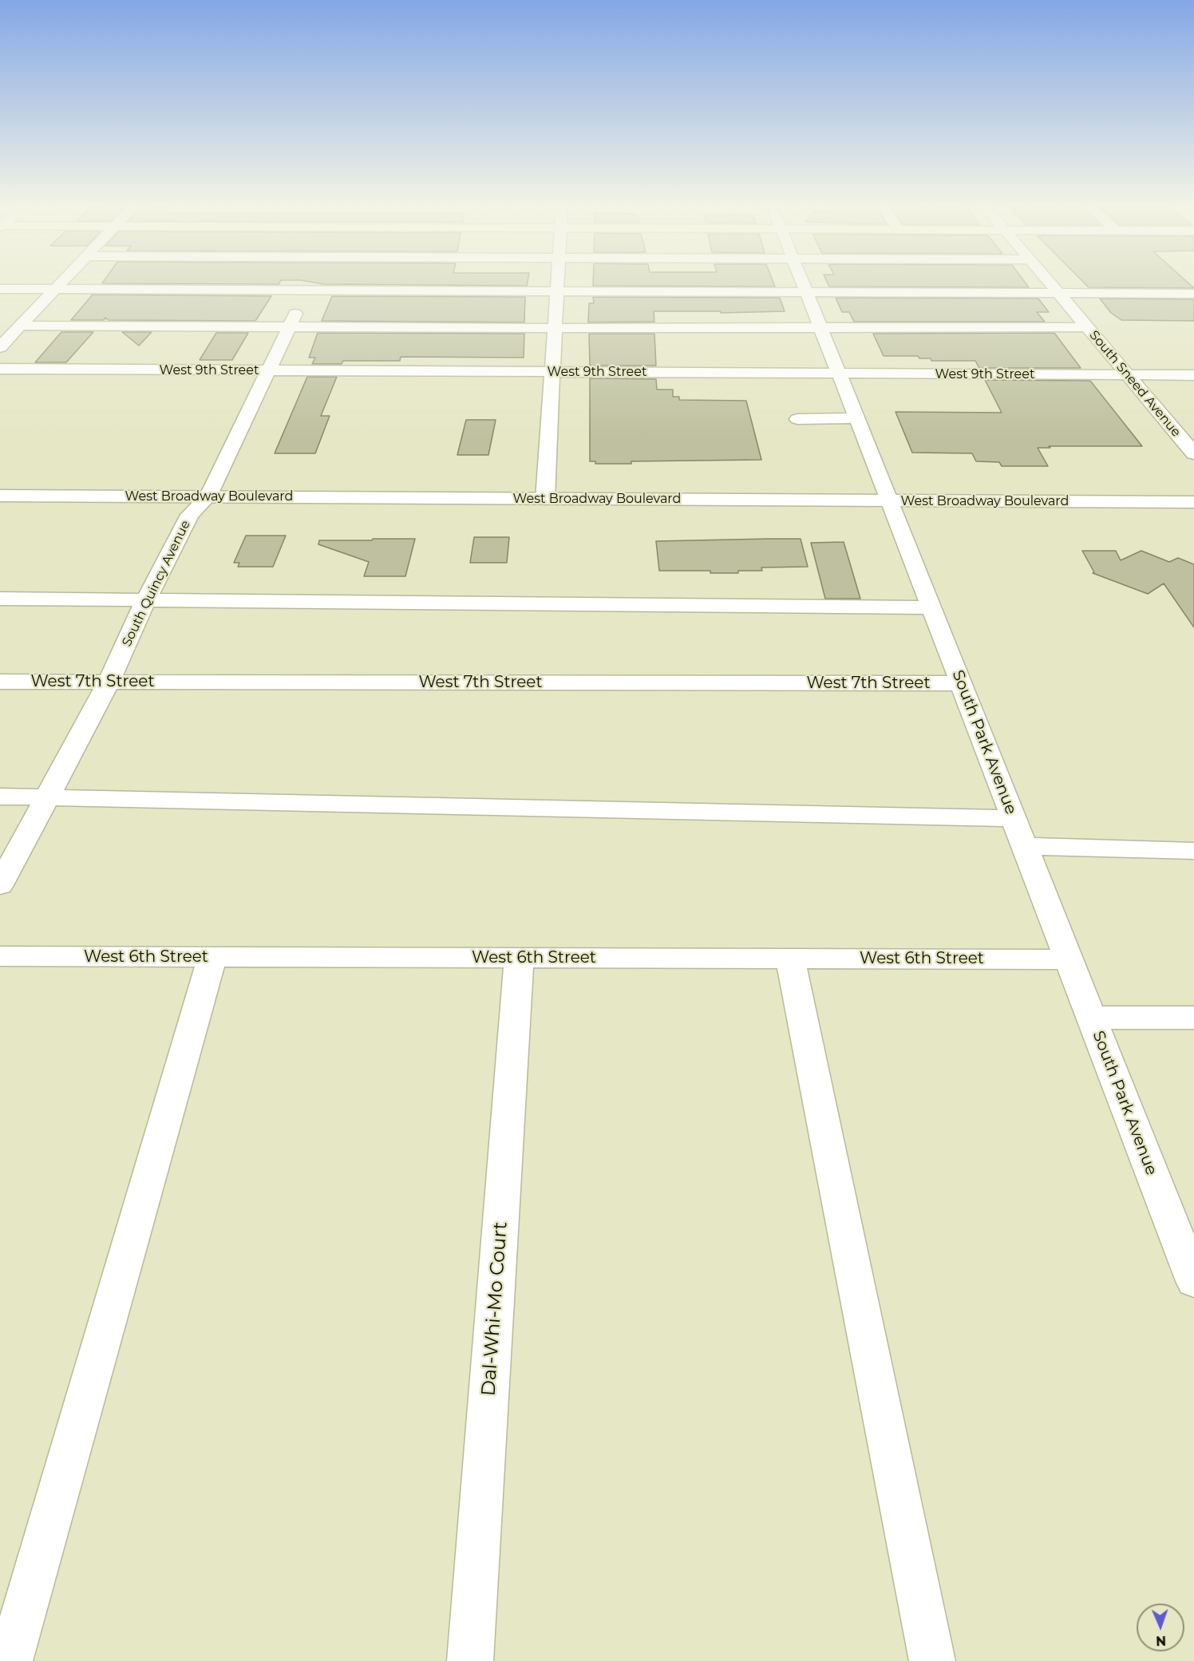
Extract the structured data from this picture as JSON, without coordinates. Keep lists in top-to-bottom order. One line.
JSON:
{"streets":{"main road":["West 9th Street","South Sneed Avenue","West Broadway Boulevard","South Quincy Avenue","West 7th Street","South Park Avenue","West 6th Street","Dal-Whi-Mo Court"]},"crossings":[["West 9th Street","South Sneed Avenue"],["West 9th Street","South Quincy Avenue"],["West 9th Street","South Park Avenue"],["West Broadway Boulevard","South Quincy Avenue"],["West Broadway Boulevard","South Park Avenue"],["South Quincy Avenue","West 7th Street"],["West 7th Street","South Park Avenue"],["South Park Avenue","West 6th Street"],["West 6th Street","Dal-Whi-Mo Court"]],"north":"bottom"}
